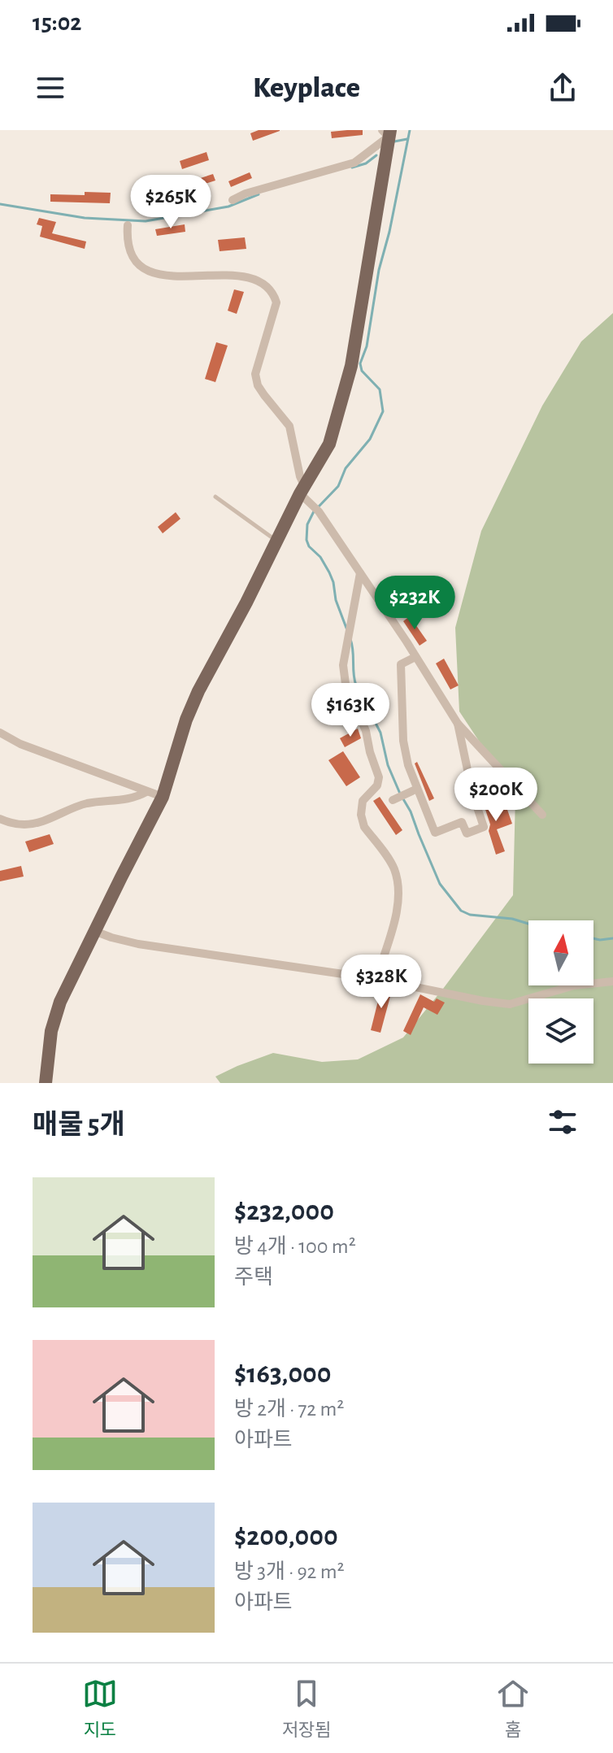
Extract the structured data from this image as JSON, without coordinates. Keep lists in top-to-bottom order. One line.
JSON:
{"north":"top","page":{"status":"15:02","header":"Keyplace","price":["$265K","$232K","$163K","$200K","$328K"],"heading":"매물 5개","list":[{"name":"$232,000","note":"방 4개 · 100 m² · 주택"},{"name":"$163,000","note":"방 2개 · 72 m² · 아파트"},{"name":"$200,000","note":"방 3개 · 92 m² · 아파트"}],"tabs":["지도","저장됨","홈"]}}
